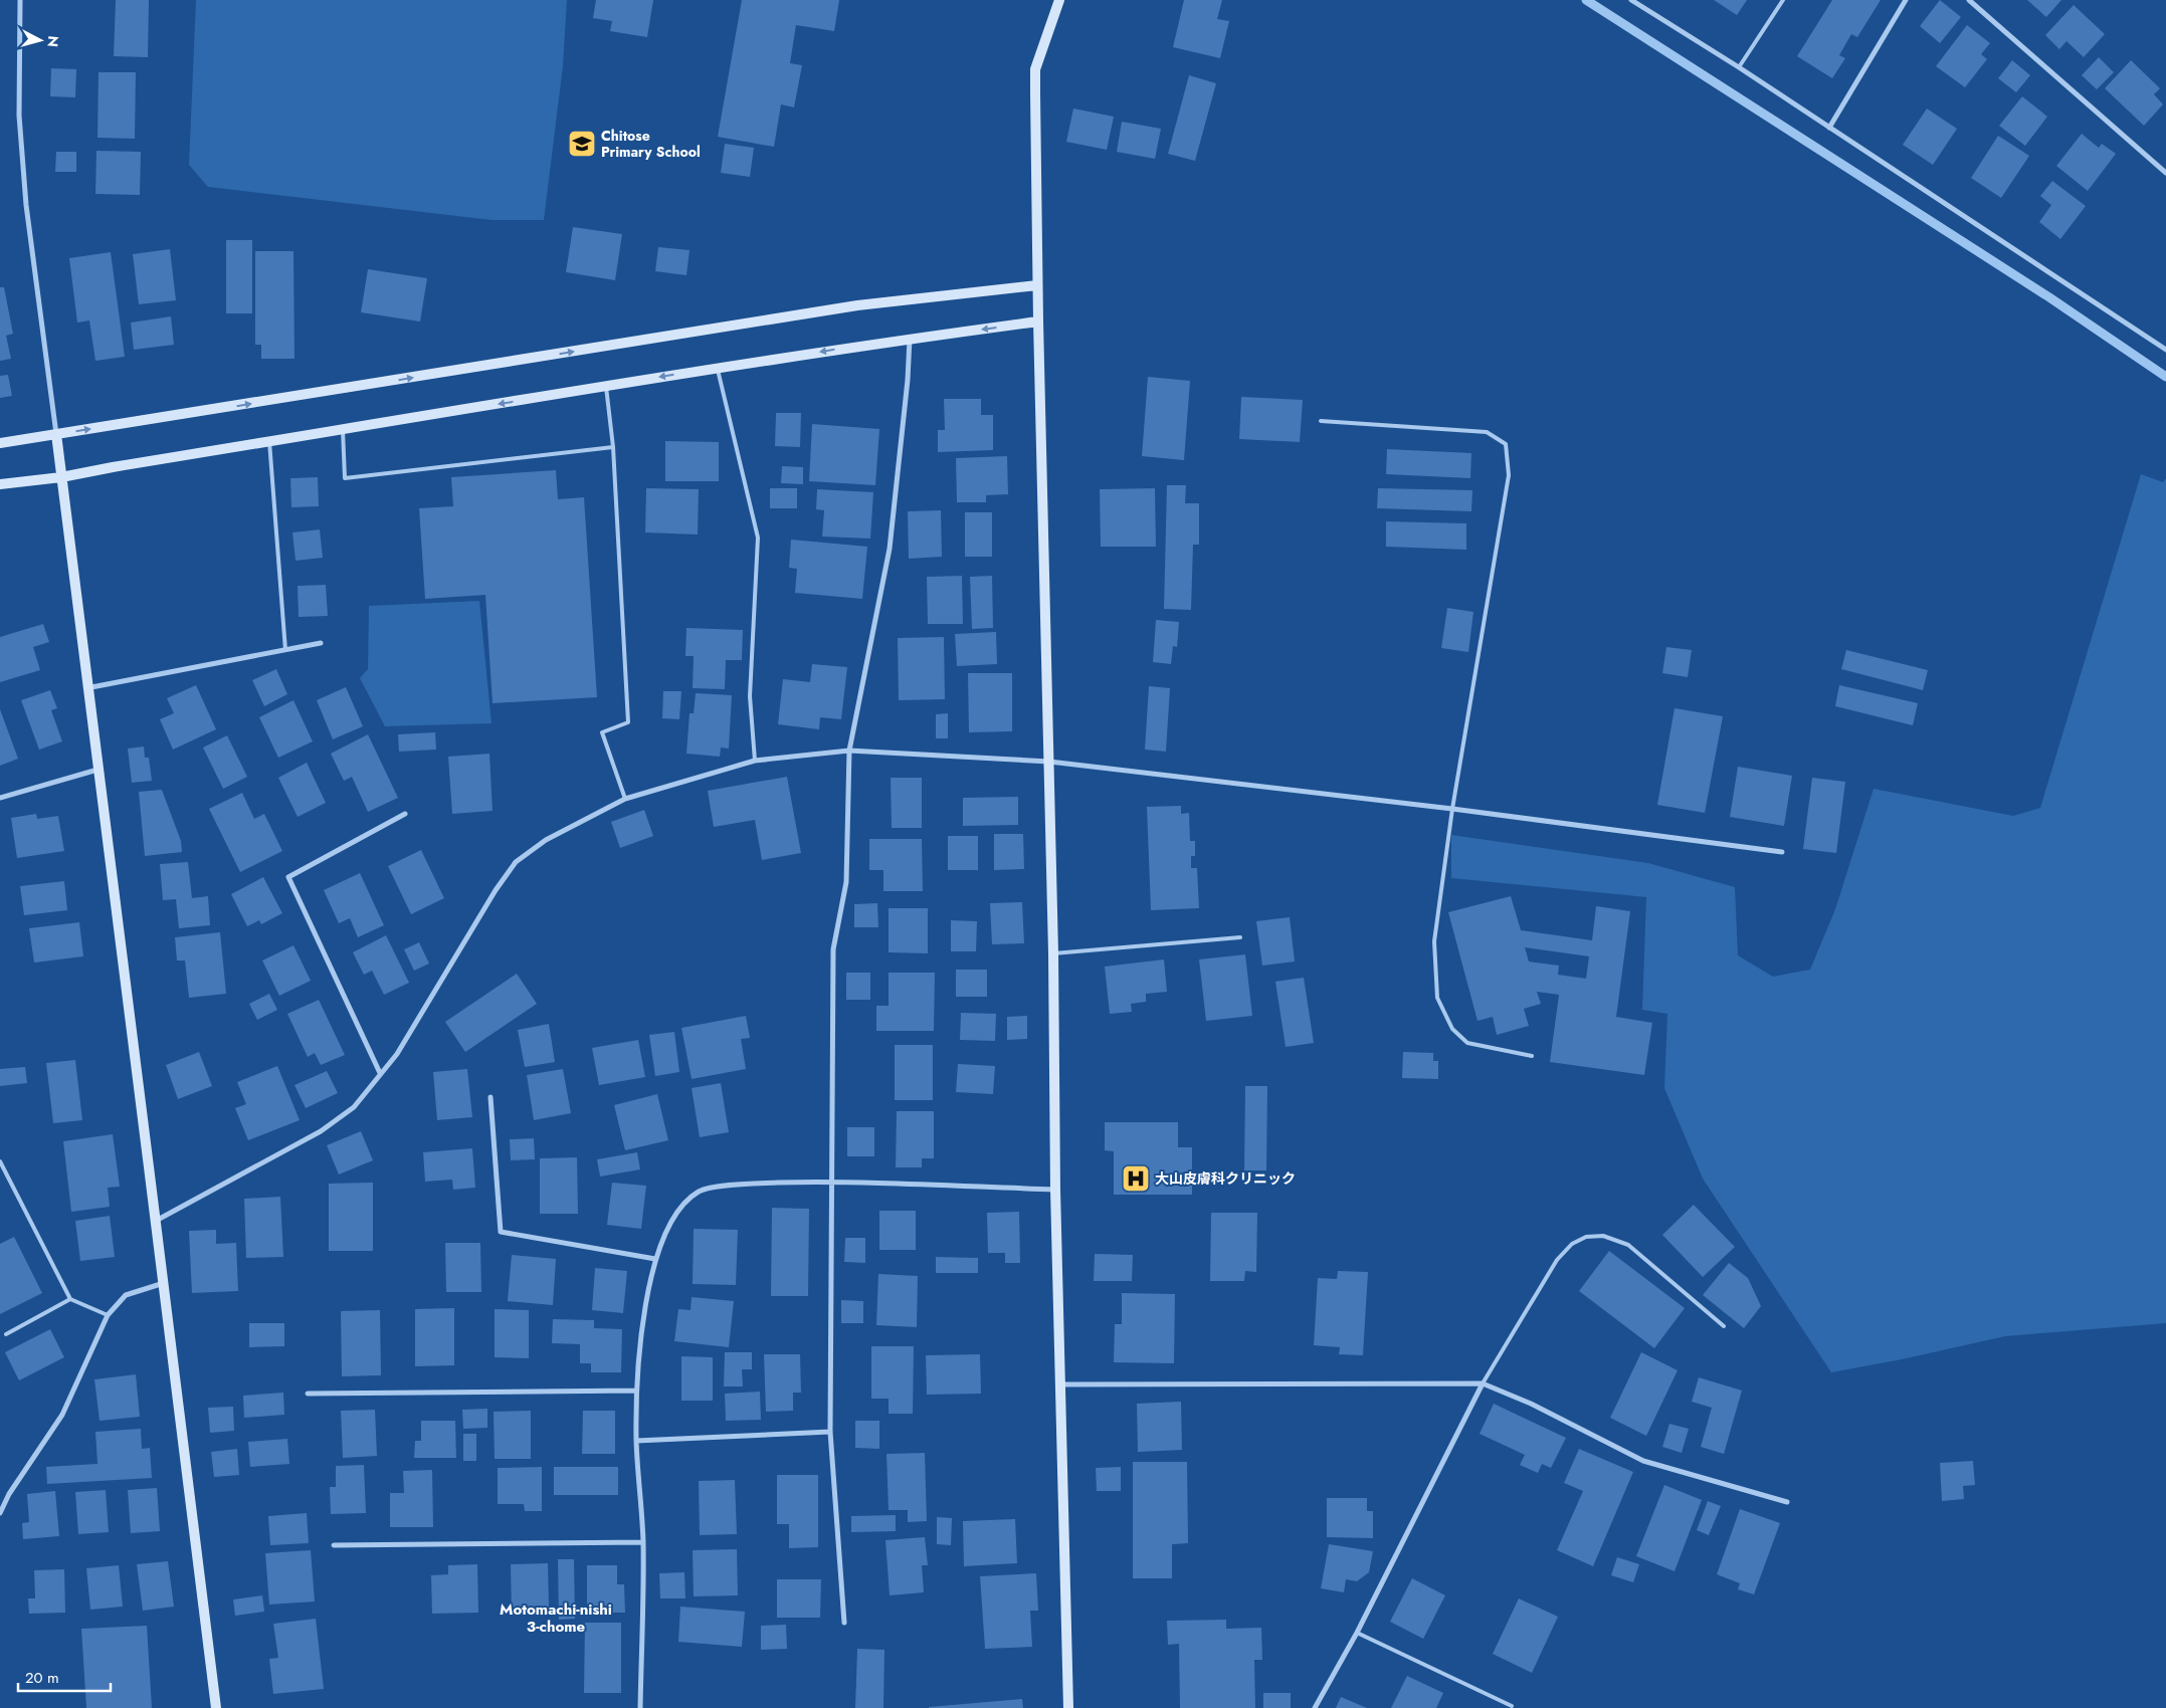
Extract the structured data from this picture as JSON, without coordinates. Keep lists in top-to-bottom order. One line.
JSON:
{"districts":["Motomachi-nishi 3-chome"],"places":{"school or university":["Chitose Primary School"],"hospital":["大山皮膚科クリニック"]},"scale_bar":"20 m","north":"right"}
